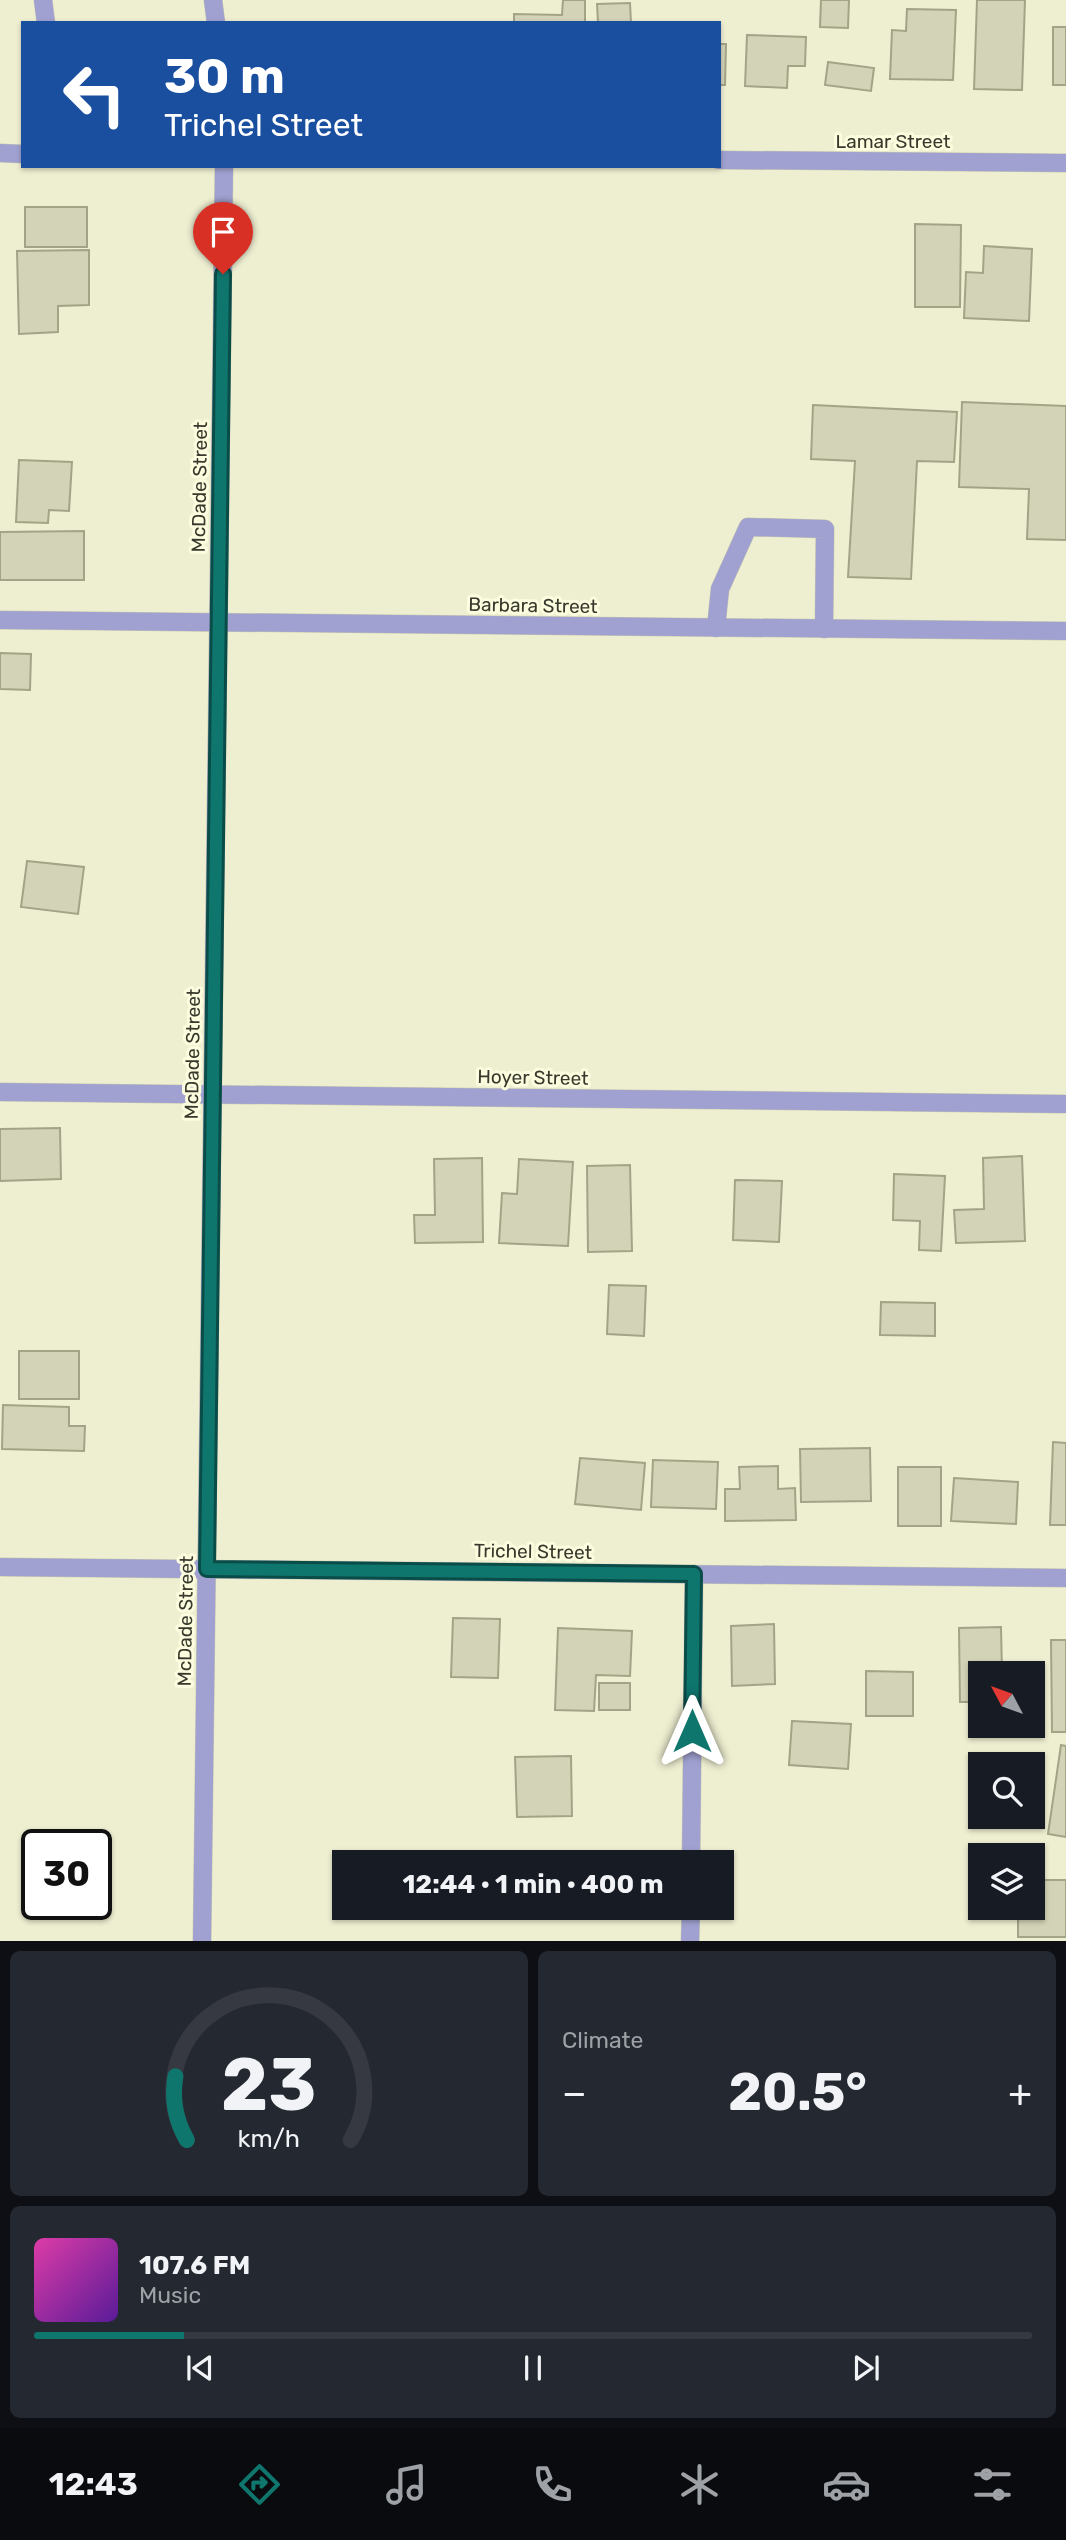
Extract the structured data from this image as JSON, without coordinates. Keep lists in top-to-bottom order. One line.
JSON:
{"streets":{"street":["Lamar Street","McDade Street","Barbara Street","Hoyer Street","Trichel Street"]},"crossings":[["McDade Street","Barbara Street"],["McDade Street","Hoyer Street"],["McDade Street","Trichel Street"]],"north":"top left","page":{"turn":["30 m","Trichel Street"],"limit":"30","trip":"12:44 · 1 min · 400 m","tile":"Climate","heat":["−","20.5°","+"],"song":["107.6 FM","Music"],"tabs":"12:43","gauge":["23","km/h"]}}
